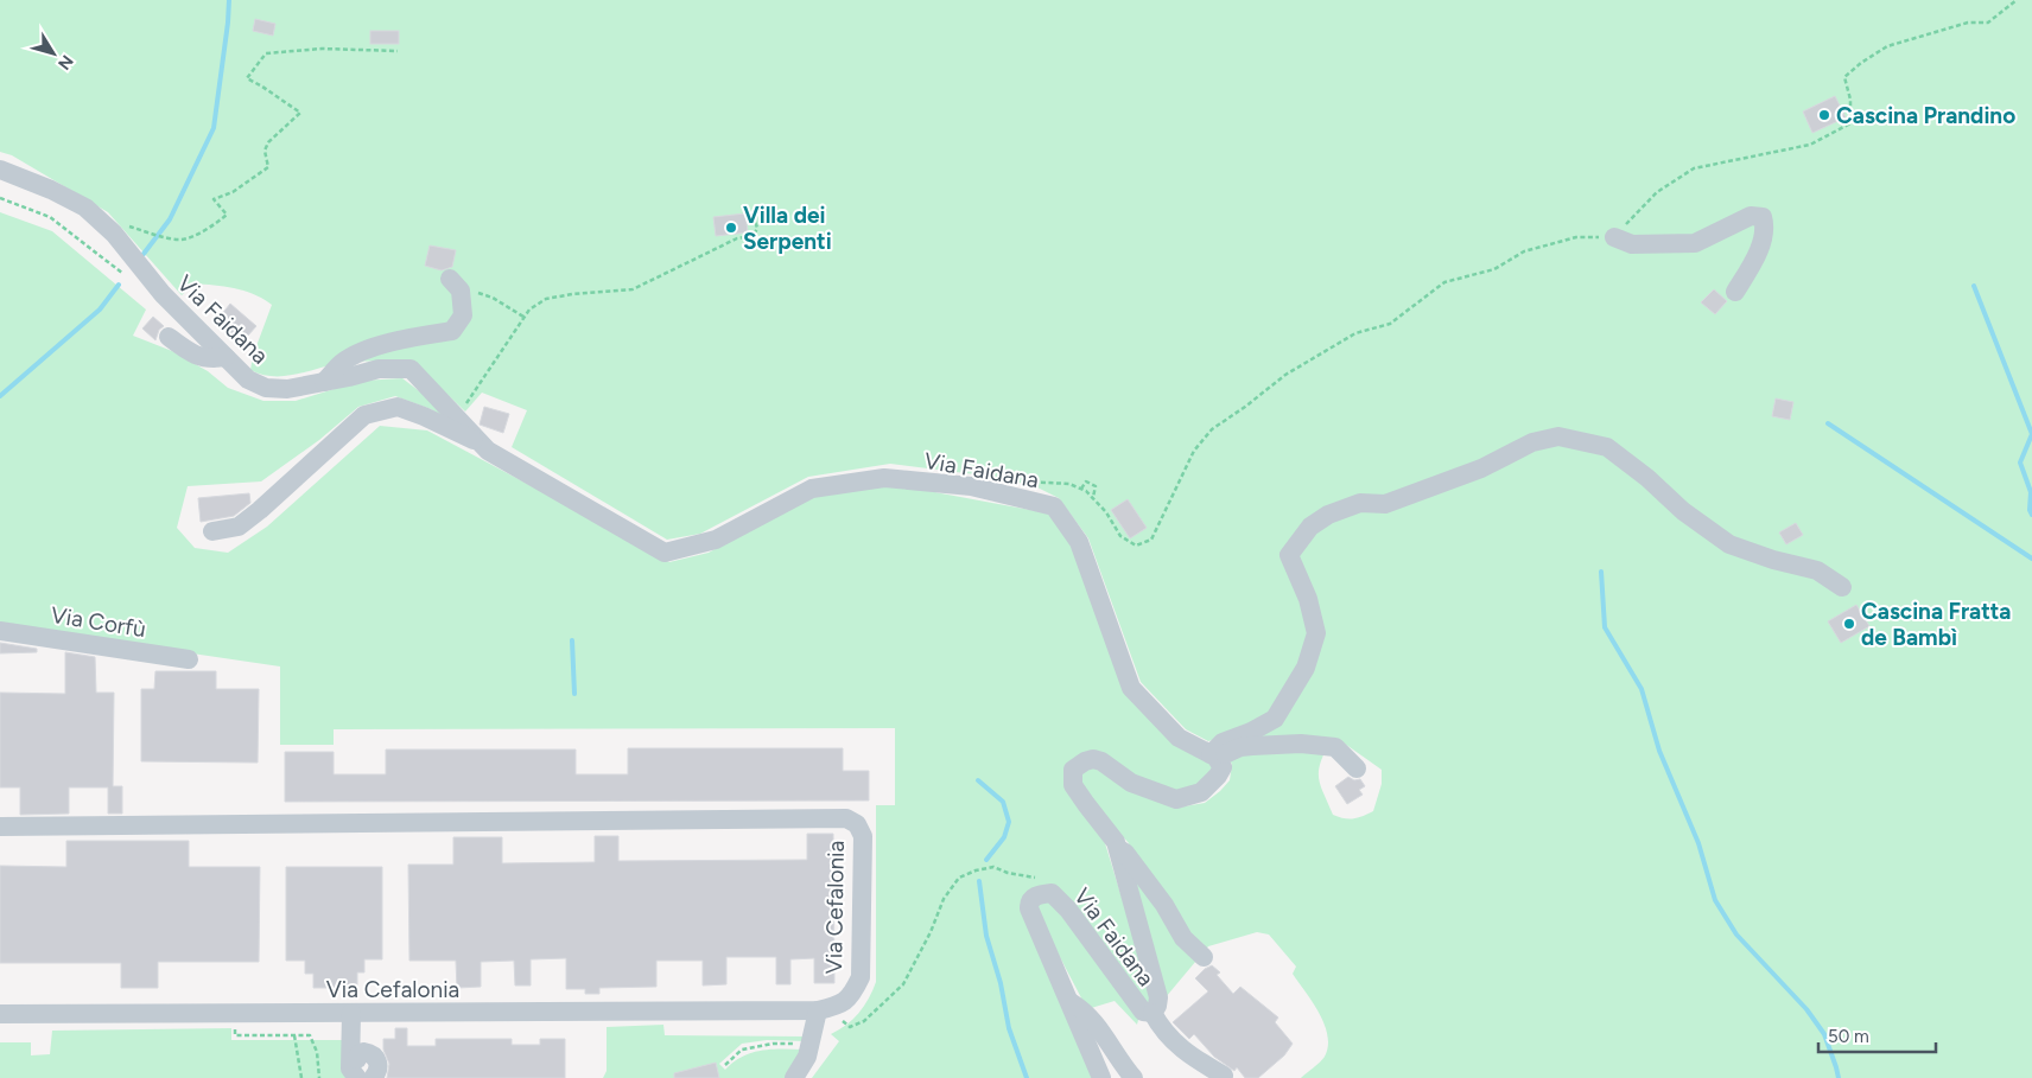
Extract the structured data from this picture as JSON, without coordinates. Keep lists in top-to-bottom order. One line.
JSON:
{"streets":{"street":["Via Faidana","Via Corfù","Via Cefalonia"]},"places":["Cascina Prandino","Villa dei Serpenti","Cascina Fratta de Bambì"],"scale_bar":"50 m","north":"bottom right"}
